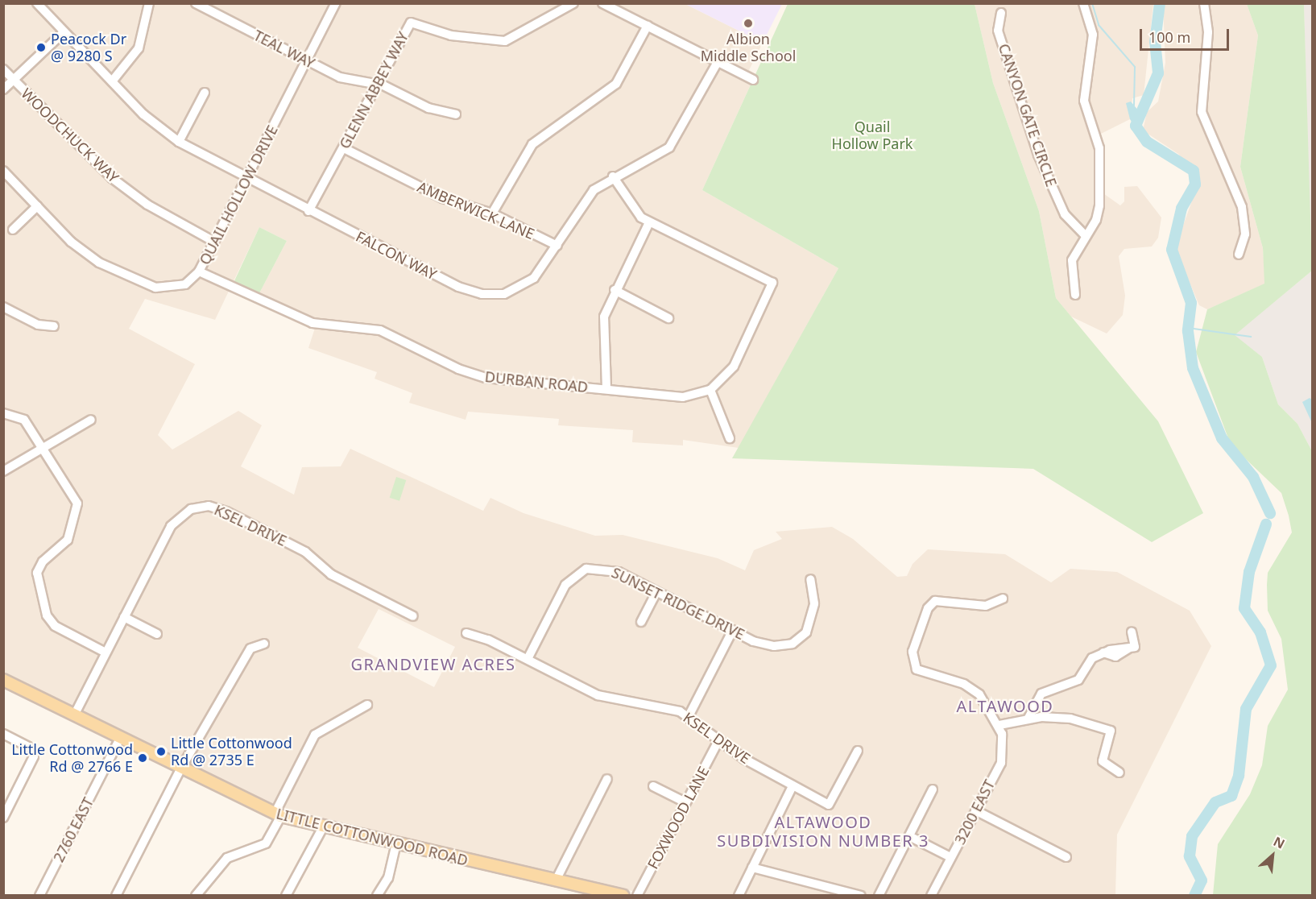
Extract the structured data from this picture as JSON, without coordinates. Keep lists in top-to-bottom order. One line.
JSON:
{"streets":{"main road":["LITTLE COTTONWOOD ROAD"],"street":["TEAL WAY","GLENN ABBEY WAY","CANYON GATE CIRCLE","WOODCHUCK WAY","QUAIL HOLLOW DRIVE","AMBERWICK LANE","FALCON WAY","DURBAN ROAD","KSEL DRIVE","SUNSET RIDGE DRIVE","3200 EAST","FOXWOOD LANE","2760 EAST"]},"crossings":[["TEAL WAY","GLENN ABBEY WAY"],["TEAL WAY","QUAIL HOLLOW DRIVE"],["GLENN ABBEY WAY","AMBERWICK LANE"],["GLENN ABBEY WAY","FALCON WAY"],["WOODCHUCK WAY","QUAIL HOLLOW DRIVE"],["QUAIL HOLLOW DRIVE","FALCON WAY"],["QUAIL HOLLOW DRIVE","DURBAN ROAD"],["AMBERWICK LANE","FALCON WAY"],["KSEL DRIVE","SUNSET RIDGE DRIVE"],["KSEL DRIVE","FOXWOOD LANE"],["KSEL DRIVE","LITTLE COTTONWOOD ROAD"],["2760 EAST","LITTLE COTTONWOOD ROAD"]],"districts":["GRANDVIEW ACRES","ALTAWOOD","ALTAWOOD SUBDIVISION NUMBER 3"],"parks":["Quail Hollow Park"],"places":["Albion Middle School","Peacock Dr @ 9280 S","Little Cottonwood Rd @ 2735 E","Little Cottonwood Rd @ 2766 E"],"scale_bar":"100 m","north":"top right"}
